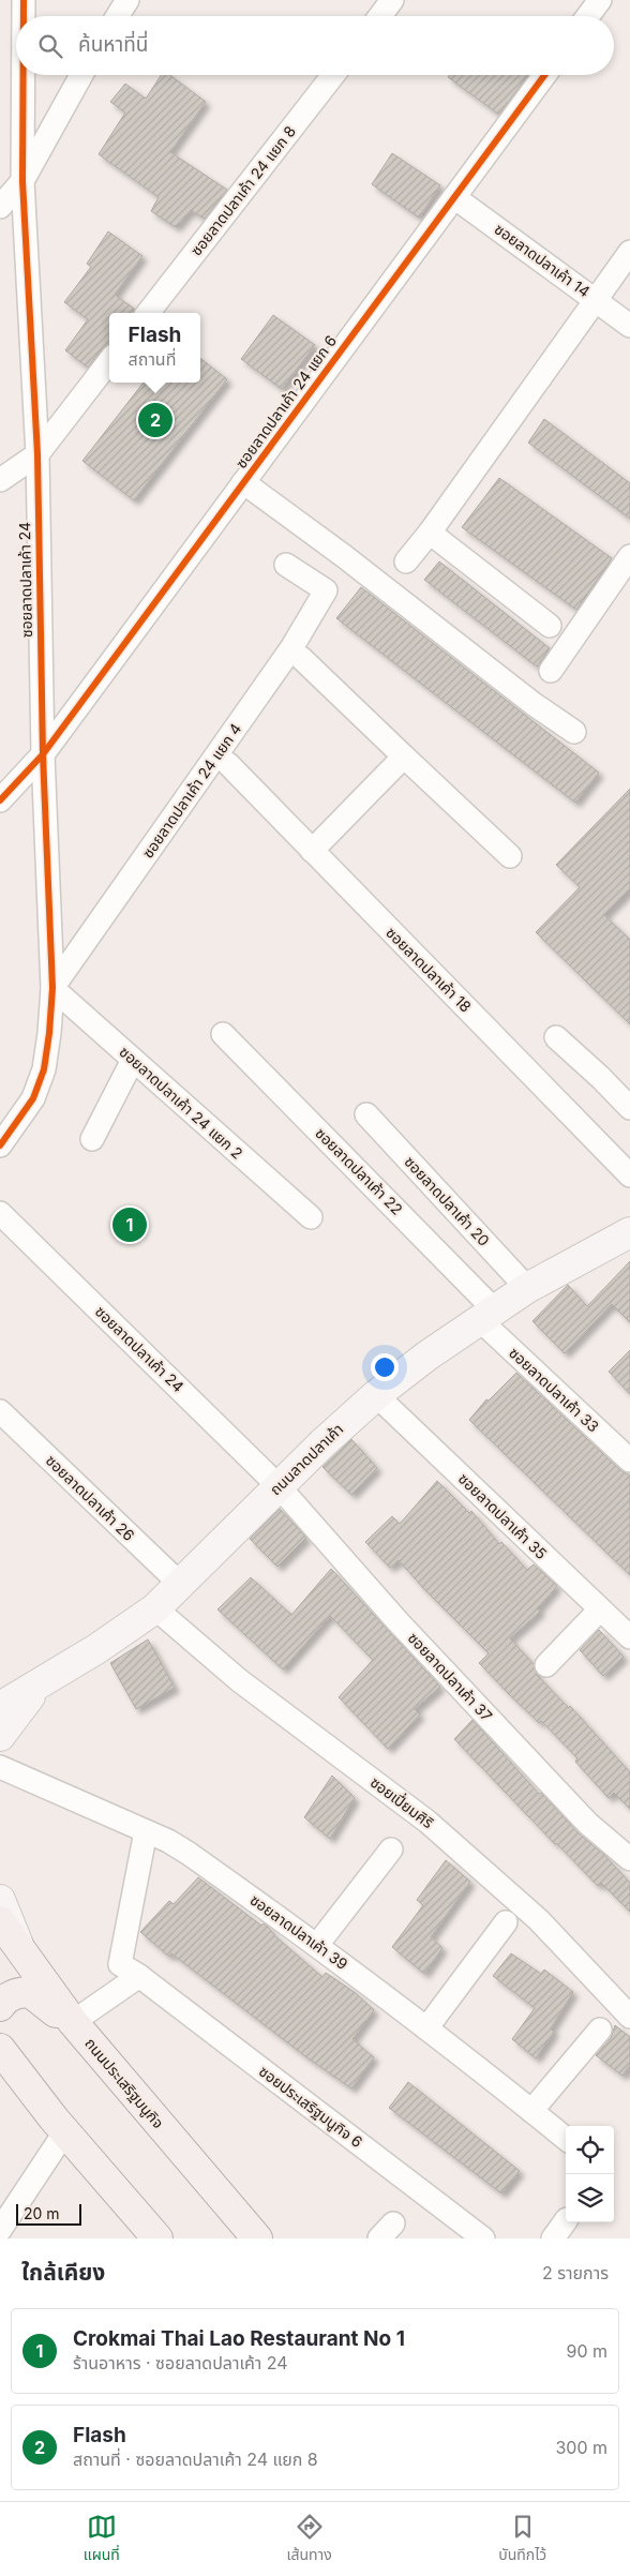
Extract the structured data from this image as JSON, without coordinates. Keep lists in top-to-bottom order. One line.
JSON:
{"streets":{"main road":["ถนนลาดปลาเค้า","ถนนประเสริฐมนูกิจ"],"street":["ซอยลาดปลาเค้า 24 แยก 8","ซอยลาดปลาเค้า 14","ซอยลาดปลาเค้า 24 แยก 6","ซอยลาดปลาเค้า 24","ซอยลาดปลาเค้า 24 แยก 4","ซอยลาดปลาเค้า 18","ซอยลาดปลาเค้า 24 แยก 2","ซอยลาดปลาเค้า 22","ซอยลาดปลาเค้า 20","ซอยลาดปลาเค้า 33","ซอยลาดปลาเค้า 26","ซอยลาดปลาเค้า 35","ซอยลาดปลาเค้า 37","ซอยเปี่ยมศิริ","ซอยลาดปลาเค้า 39","ซอยประเสริฐมนูกิจ 6"]},"crossings":[["ซอยลาดปลาเค้า 14","ซอยลาดปลาเค้า 24 แยก 6"],["ซอยลาดปลาเค้า 24 แยก 6","ซอยลาดปลาเค้า 24"],["ซอยลาดปลาเค้า 24","ซอยลาดปลาเค้า 24 แยก 4"],["ซอยลาดปลาเค้า 24","ซอยลาดปลาเค้า 24 แยก 2"],["ซอยลาดปลาเค้า 24","ถนนลาดปลาเค้า"],["ซอยลาดปลาเค้า 24","ซอยลาดปลาเค้า 37"],["ซอยลาดปลาเค้า 24 แยก 4","ซอยลาดปลาเค้า 24 แยก 2"],["ซอยลาดปลาเค้า 22","ซอยลาดปลาเค้า 33"],["ซอยลาดปลาเค้า 22","ถนนลาดปลาเค้า"],["ซอยลาดปลาเค้า 20","ถนนลาดปลาเค้า"],["ซอยลาดปลาเค้า 33","ถนนลาดปลาเค้า"],["ถนนลาดปลาเค้า","ซอยลาดปลาเค้า 26"],["ถนนลาดปลาเค้า","ซอยลาดปลาเค้า 35"],["ถนนลาดปลาเค้า","ซอยลาดปลาเค้า 37"],["ถนนลาดปลาเค้า","ซอยเปี่ยมศิริ"],["ซอยลาดปลาเค้า 39","ซอยประเสริฐมนูกิจ 6"]],"scale_bar":"20 m","page":{"search":"ค้นหาที่นี่","popup":["Flash","สถานที่"],"pins":["2","1"],"scale":"20 m","heading":["ใกล้เคียง","2 รายการ"],"list":[{"mark":"1","name":"Crokmai Thai Lao Restaurant No 1","note":"ร้านอาหาร · ซอยลาดปลาเค้า 24","value":"90 m"},{"mark":"2","name":"Flash","note":"สถานที่ · ซอยลาดปลาเค้า 24 แยก 8","value":"300 m"}],"nav":["แผนที่","เส้นทาง","บันทึกไว้"]}}
